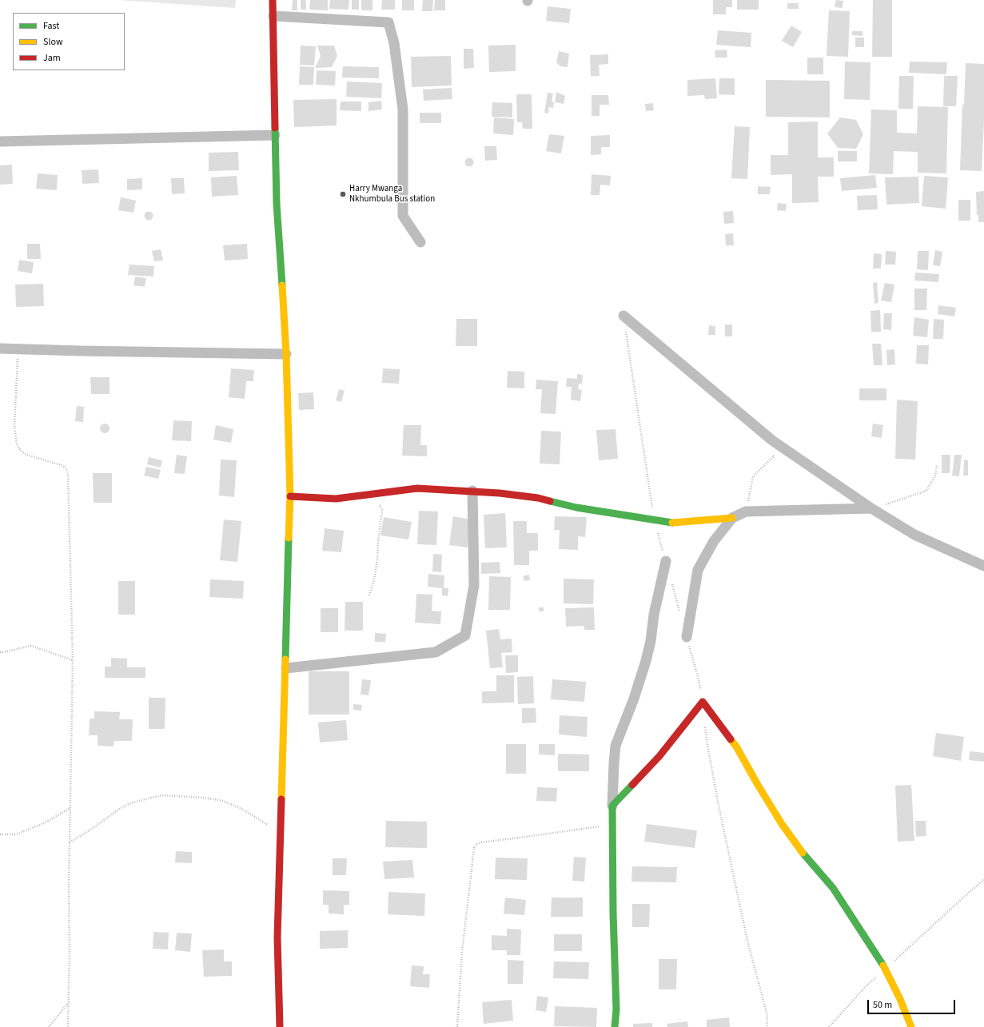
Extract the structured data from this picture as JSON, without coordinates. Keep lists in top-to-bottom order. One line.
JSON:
{"places":["Harry Mwanga Nkhumbula Bus station"],"legend":["Fast","Slow","Jam"],"scale_bar":"50 m"}
